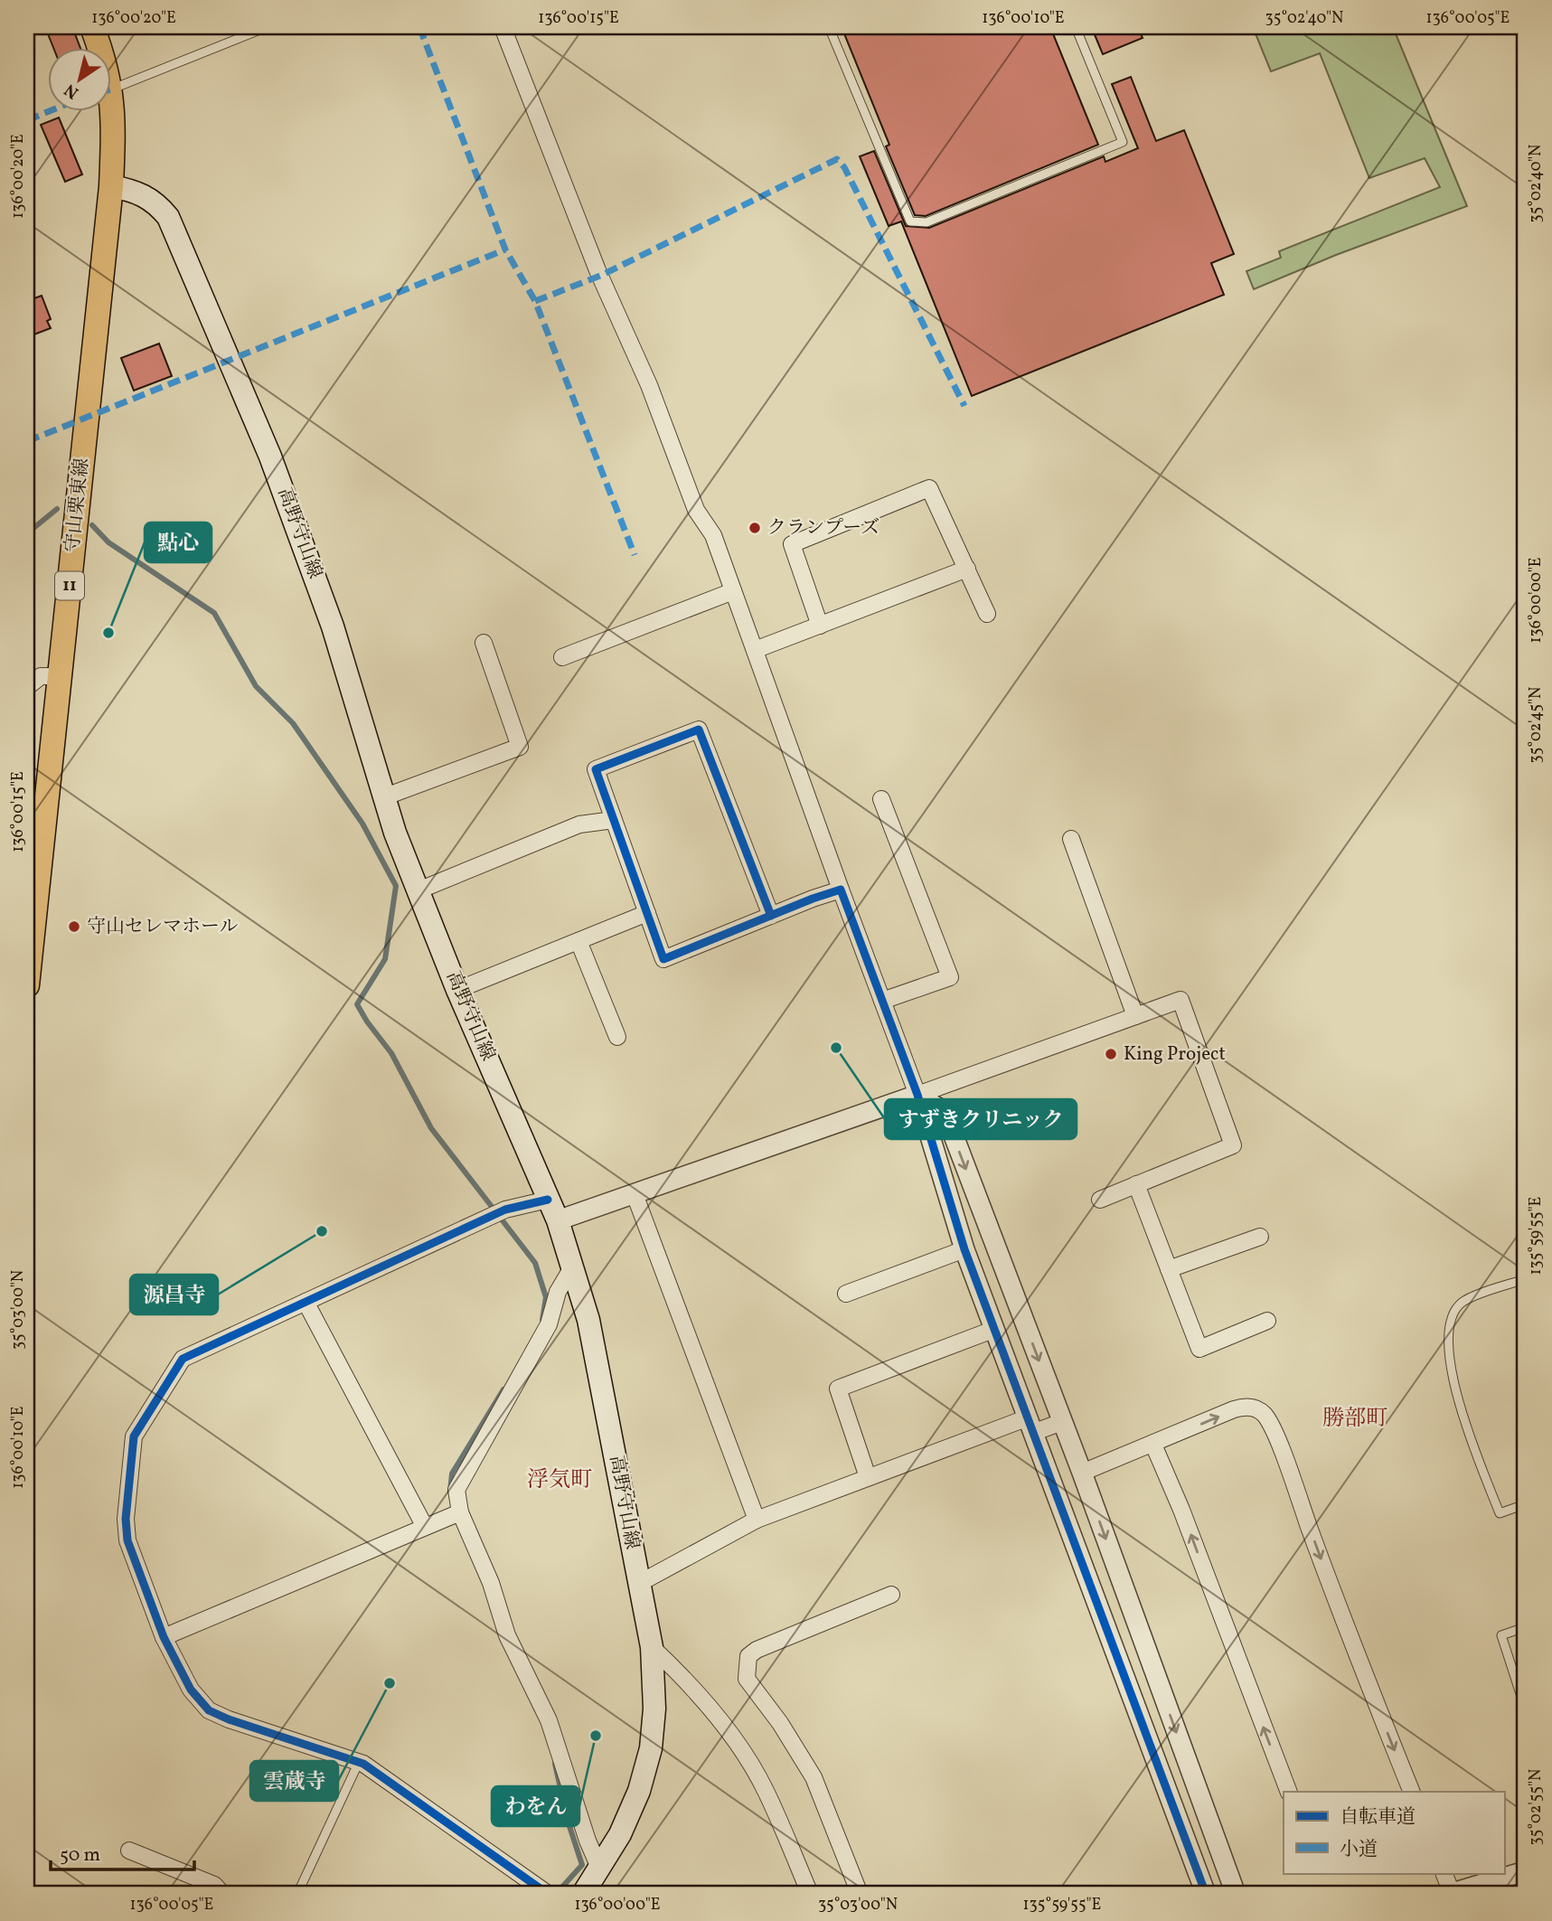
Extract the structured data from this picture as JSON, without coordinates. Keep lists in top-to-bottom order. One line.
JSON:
{"streets":{"main road":["守山栗東線","高野守山線","11"]},"crossings":[["守山栗東線","高野守山線"]],"districts":["勝部町","浮気町"],"places":["クランプーズ","點心","守山セレマホール","すずきクリニック","King Project","源昌寺","雲蔵寺","わをん"],"legend":["自転車道","小道"],"scale_bar":"50 m","north":"bottom left","coordinates":["136°00'20\"E","136°00'15\"E","136°00'10\"E","35°02'40\"N","136°00'05\"E","136°00'00\"E","35°02'45\"N","135°59'55\"E","35°03'00\"N","35°02'55\"N"]}
